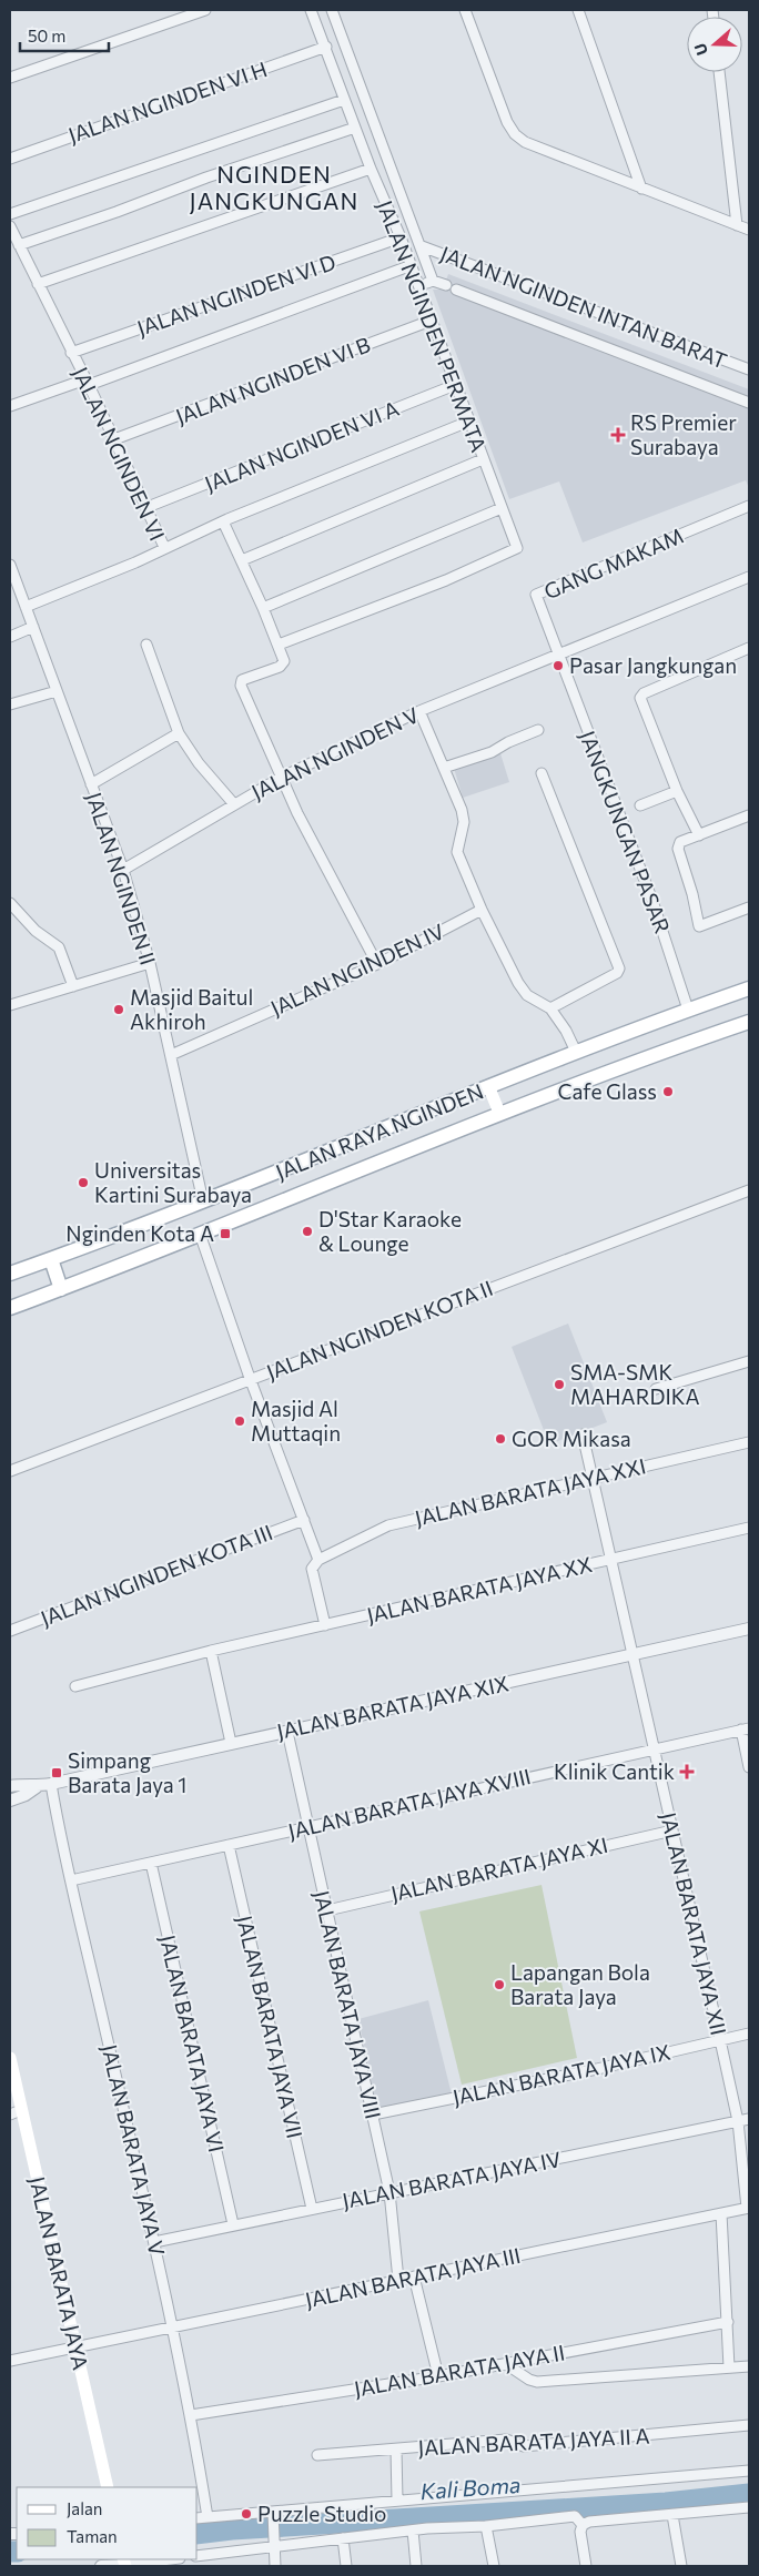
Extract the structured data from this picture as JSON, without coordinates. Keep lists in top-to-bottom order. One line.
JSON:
{"streets":{"main road":["JALAN RAYA NGINDEN","JALAN BARATA JAYA"],"street":["JALAN NGINDEN VI H","JALAN NGINDEN VI D","JALAN NGINDEN INTAN BARAT","JALAN NGINDEN PERMATA","JALAN NGINDEN VI B","JALAN NGINDEN VI A","JALAN NGINDEN VI","GANG MAKAM","JALAN NGINDEN V","JANGKUNGAN PASAR","JALAN NGINDEN II","JALAN NGINDEN IV","JALAN NGINDEN KOTA II","JALAN BARATA JAYA XXI","JALAN NGINDEN KOTA III","JALAN BARATA JAYA XX","JALAN BARATA JAYA XIX","JALAN BARATA JAYA XVIII","JALAN BARATA JAYA XI","JALAN BARATA JAYA XII","JALAN BARATA JAYA VIII","JALAN BARATA JAYA VII","JALAN BARATA JAYA VI","JALAN BARATA JAYA IX","JALAN BARATA JAYA V","JALAN BARATA JAYA IV","JALAN BARATA JAYA III","JALAN BARATA JAYA II","JALAN BARATA JAYA II A"]},"crossings":[["JALAN NGINDEN VI H","JALAN NGINDEN PERMATA"],["JALAN NGINDEN VI D","JALAN NGINDEN PERMATA"],["JALAN NGINDEN VI D","JALAN NGINDEN VI"],["JALAN NGINDEN INTAN BARAT","JALAN NGINDEN PERMATA"],["JALAN NGINDEN PERMATA","JALAN NGINDEN VI B"],["JALAN NGINDEN PERMATA","JALAN NGINDEN VI A"],["JALAN NGINDEN VI B","JALAN NGINDEN VI"],["JALAN NGINDEN VI A","JALAN NGINDEN VI"],["JALAN NGINDEN VI","JALAN NGINDEN II"],["GANG MAKAM","JALAN NGINDEN V"],["GANG MAKAM","JANGKUNGAN PASAR"],["JALAN NGINDEN V","JANGKUNGAN PASAR"],["JALAN NGINDEN V","JALAN NGINDEN II"],["JANGKUNGAN PASAR","JALAN RAYA NGINDEN"],["JALAN NGINDEN II","JALAN NGINDEN IV"],["JALAN NGINDEN II","JALAN RAYA NGINDEN"],["JALAN BARATA JAYA XXI","JALAN BARATA JAYA XII"],["JALAN BARATA JAYA XX","JALAN BARATA JAYA XII"],["JALAN BARATA JAYA XIX","JALAN BARATA JAYA XII"],["JALAN BARATA JAYA XIX","JALAN BARATA JAYA VIII"],["JALAN BARATA JAYA XIX","JALAN BARATA JAYA V"],["JALAN BARATA JAYA XVIII","JALAN BARATA JAYA XII"],["JALAN BARATA JAYA XVIII","JALAN BARATA JAYA VIII"],["JALAN BARATA JAYA XVIII","JALAN BARATA JAYA VII"],["JALAN BARATA JAYA XVIII","JALAN BARATA JAYA VI"],["JALAN BARATA JAYA XVIII","JALAN BARATA JAYA V"],["JALAN BARATA JAYA XI","JALAN BARATA JAYA XII"],["JALAN BARATA JAYA XI","JALAN BARATA JAYA VIII"],["JALAN BARATA JAYA XII","JALAN BARATA JAYA IX"],["JALAN BARATA JAYA XII","JALAN BARATA JAYA IV"],["JALAN BARATA JAYA XII","JALAN BARATA JAYA III"],["JALAN BARATA JAYA VIII","JALAN BARATA JAYA IX"],["JALAN BARATA JAYA VIII","JALAN BARATA JAYA IV"],["JALAN BARATA JAYA VIII","JALAN BARATA JAYA III"],["JALAN BARATA JAYA VII","JALAN BARATA JAYA IV"],["JALAN BARATA JAYA VI","JALAN BARATA JAYA IV"],["JALAN BARATA JAYA V","JALAN BARATA JAYA IV"],["JALAN BARATA JAYA V","JALAN BARATA JAYA III"],["JALAN BARATA JAYA V","JALAN BARATA JAYA II"],["JALAN BARATA JAYA","JALAN BARATA JAYA III"]],"districts":["NGINDEN JANGKUNGAN"],"water":["Kali Boma"],"places":{"health":["RS Premier Surabaya","Klinik Cantik"],"other":["Pasar Jangkungan","Masjid Baitul Akhiroh","Cafe Glass","Universitas Kartini Surabaya","D'Star Karaoke & Lounge","SMA-SMK MAHARDIKA","Masjid Al Muttaqin","GOR Mikasa","Lapangan Bola Barata Jaya","Puzzle Studio"],"transit":["Nginden Kota A","Simpang Barata Jaya 1"]},"legend":["Jalan","Taman"],"scale_bar":"50 m","north":"left"}
